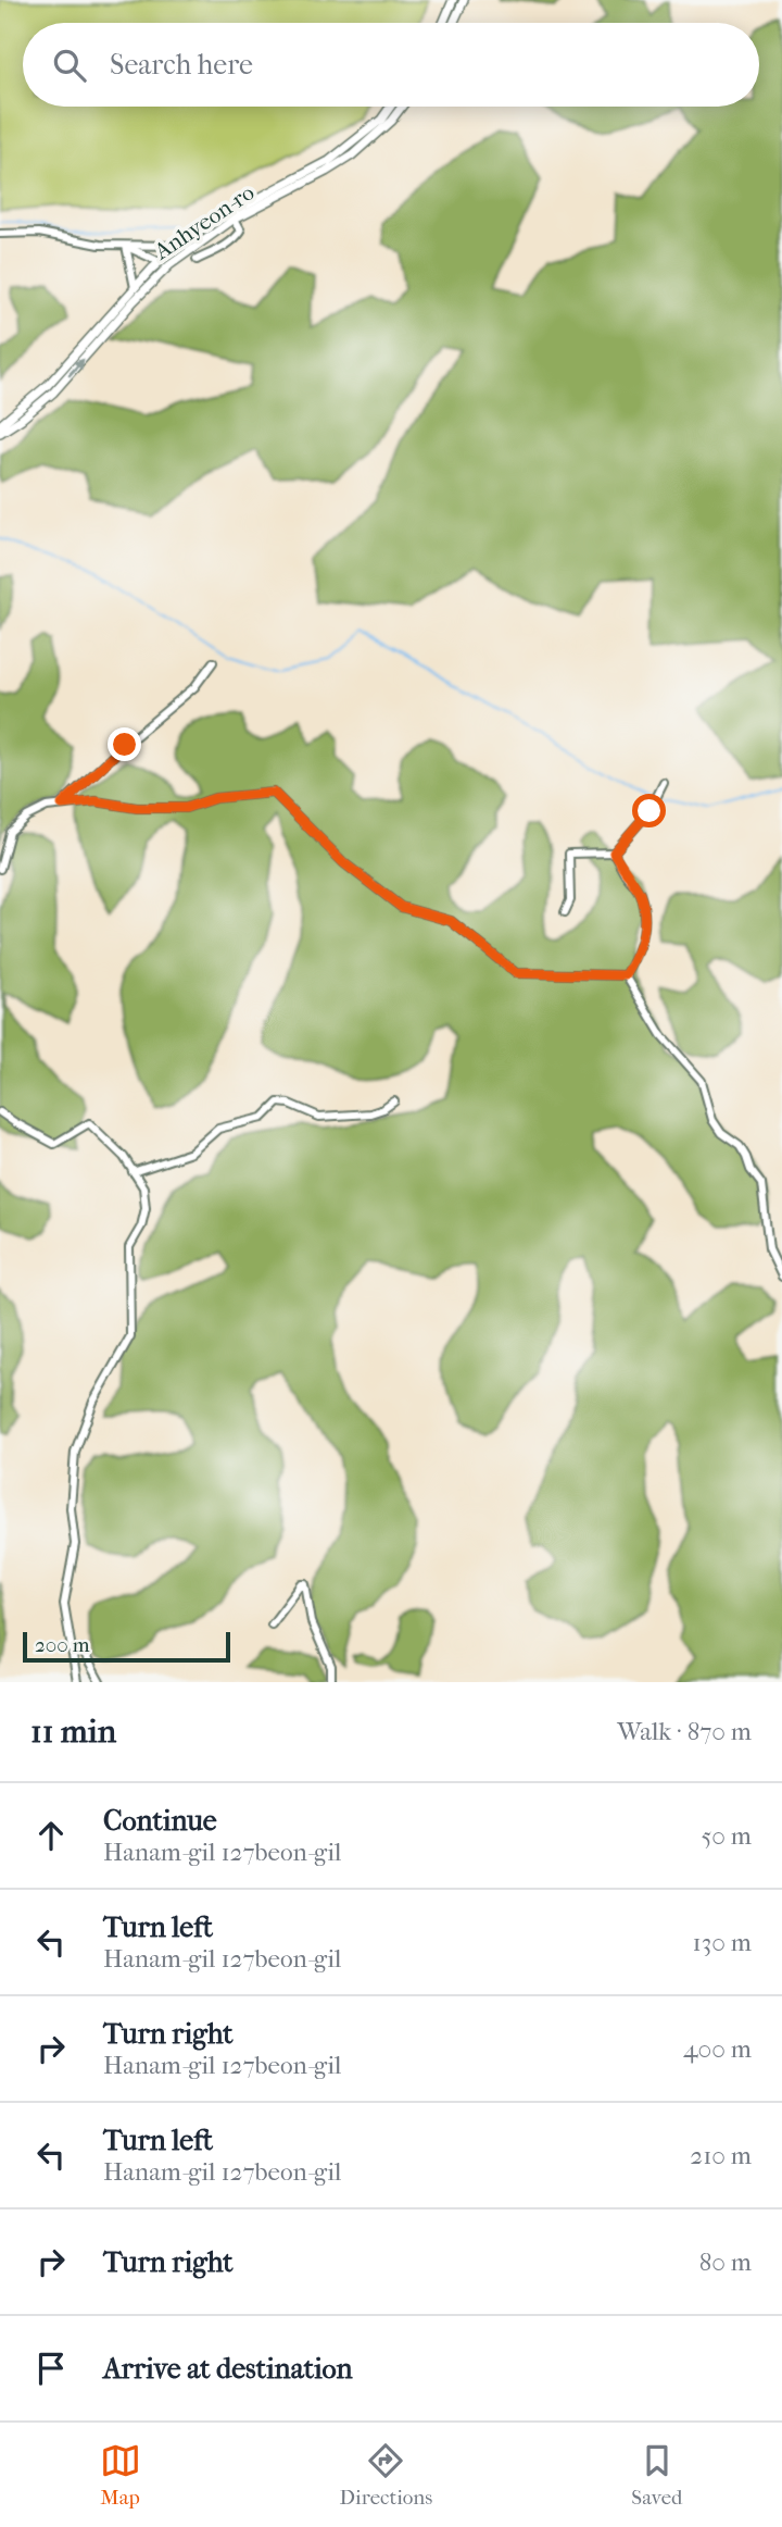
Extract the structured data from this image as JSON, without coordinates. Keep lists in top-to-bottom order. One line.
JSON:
{"streets":{"street":["Anhyeon-ro"]},"scale_bar":"200 m","page":{"search":"Search here","scale":"200 m","heading":["11 min","Walk · 870 m"],"list":[["Continue","Hanam-gil 127beon-gil","50 m"],["Turn left","Hanam-gil 127beon-gil","130 m"],["Turn right","Hanam-gil 127beon-gil","400 m"],["Turn left","Hanam-gil 127beon-gil","210 m"],["Turn right","80 m"],"Arrive at destination"],"nav":["Map","Directions","Saved"]}}
